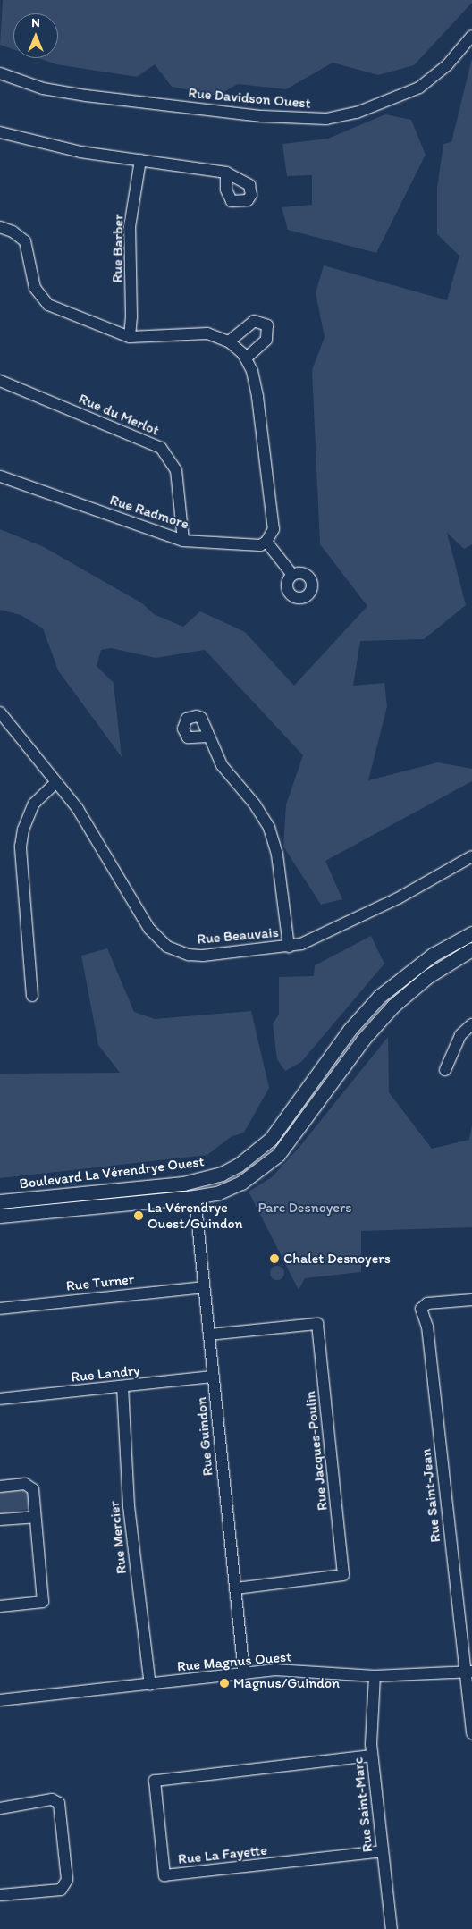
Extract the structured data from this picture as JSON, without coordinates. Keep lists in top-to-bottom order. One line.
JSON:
{"streets":{"main road":["Boulevard La Vérendrye Ouest"],"street":["Rue Davidson Ouest","Rue Barber","Rue du Merlot","Rue Radmore","Rue Beauvais","Rue Turner","Rue Landry","Rue Guindon","Rue Jacques-Poulin","Rue Saint-Jean","Rue Mercier","Rue Magnus Ouest","Rue Saint-Marc","Rue La Fayette"]},"crossings":[["Rue du Merlot","Rue Radmore"],["Boulevard La Vérendrye Ouest","Rue Guindon"],["Rue Turner","Rue Guindon"],["Rue Landry","Rue Guindon"],["Rue Landry","Rue Mercier"],["Rue Guindon","Rue Jacques-Poulin"],["Rue Guindon","Rue Magnus Ouest"],["Rue Saint-Jean","Rue Magnus Ouest"],["Rue Mercier","Rue Magnus Ouest"],["Rue Magnus Ouest","Rue Saint-Marc"],["Rue Saint-Marc","Rue La Fayette"]],"parks":["Parc Desnoyers"],"places":["La Vérendrye Ouest/Guindon","Chalet Desnoyers","Magnus/Guindon"],"north":"top"}
